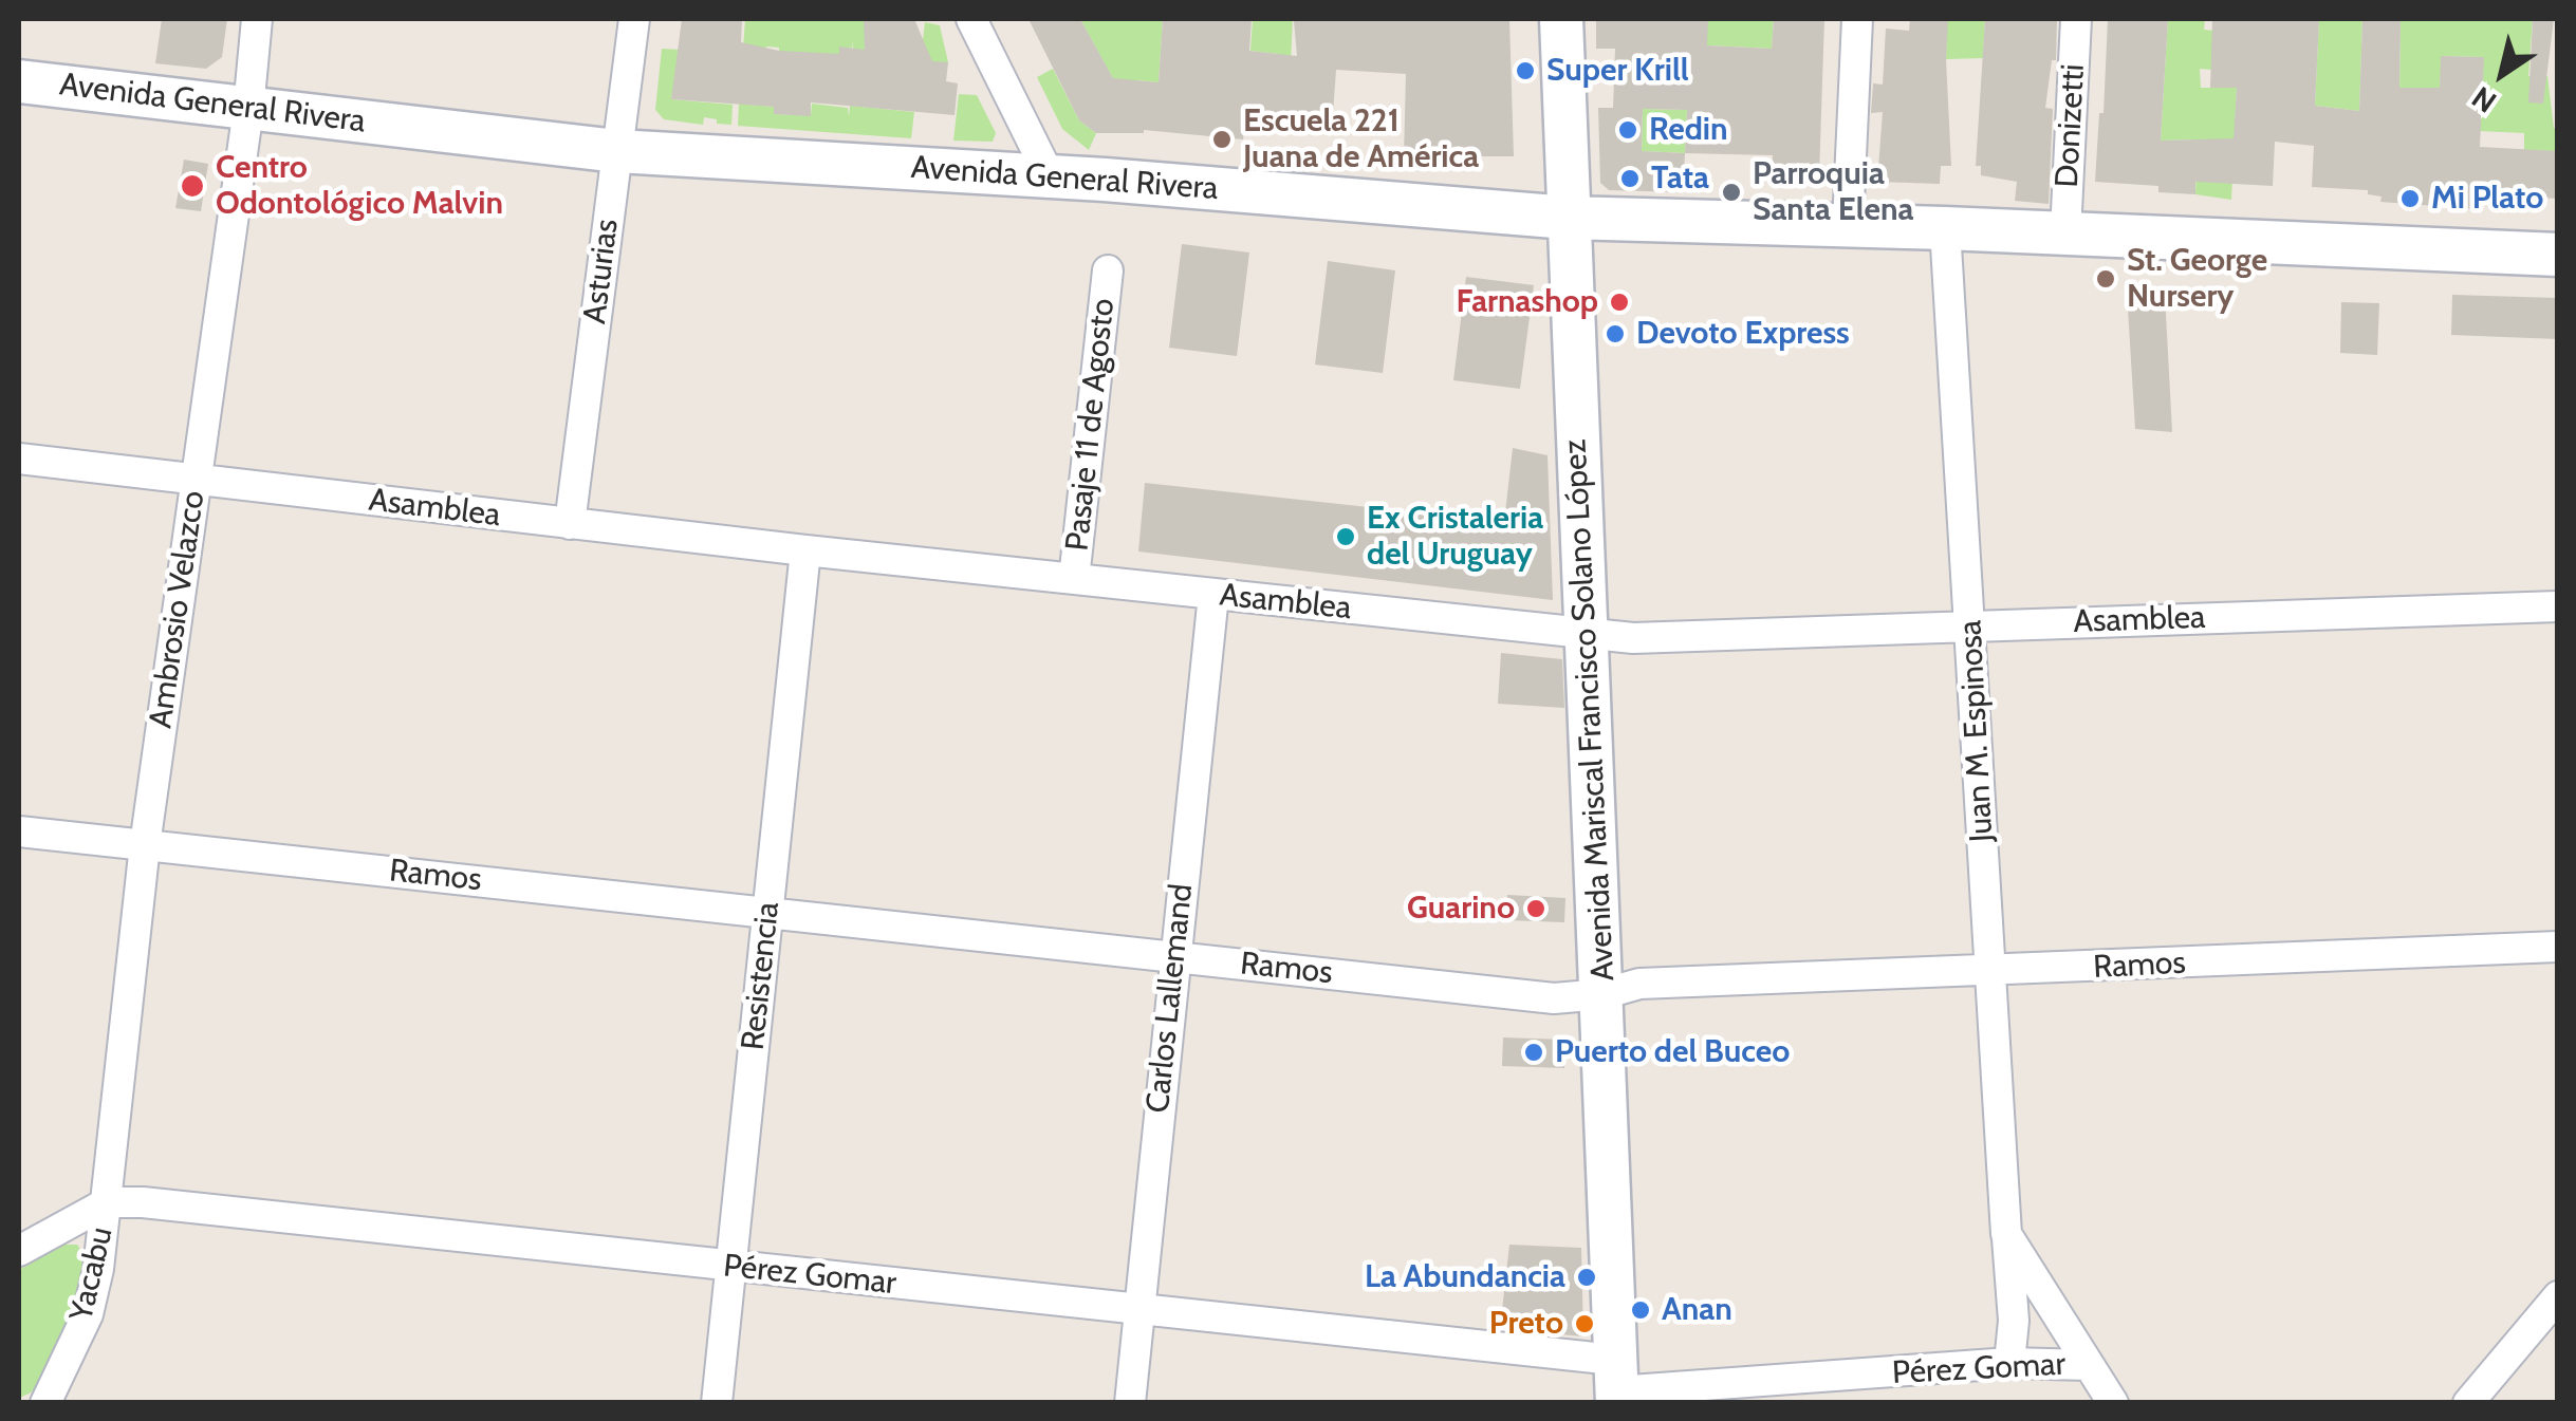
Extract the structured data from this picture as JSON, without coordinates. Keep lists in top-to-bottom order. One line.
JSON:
{"streets":{"main road":["Avenida General Rivera","Avenida Mariscal Francisco Solano López"],"street":["Donizetti","Asturias","Pasaje 11 de Agosto","Asamblea","Ambrosio Velazco","Juan M. Espinosa","Ramos","Resistencia","Carlos Lallemand","Yacabu","Pérez Gomar"]},"crossings":[["Avenida General Rivera","Donizetti"],["Avenida General Rivera","Asturias"],["Avenida General Rivera","Ambrosio Velazco"],["Avenida General Rivera","Avenida Mariscal Francisco Solano López"],["Avenida General Rivera","Juan M. Espinosa"],["Asturias","Asamblea"],["Pasaje 11 de Agosto","Asamblea"],["Asamblea","Ambrosio Velazco"],["Asamblea","Avenida Mariscal Francisco Solano López"],["Asamblea","Juan M. Espinosa"],["Asamblea","Resistencia"],["Asamblea","Carlos Lallemand"],["Ambrosio Velazco","Ramos"],["Ambrosio Velazco","Yacabu"],["Ambrosio Velazco","Pérez Gomar"],["Avenida Mariscal Francisco Solano López","Ramos"],["Avenida Mariscal Francisco Solano López","Pérez Gomar"],["Juan M. Espinosa","Ramos"],["Juan M. Espinosa","Pérez Gomar"],["Ramos","Resistencia"],["Ramos","Carlos Lallemand"],["Resistencia","Pérez Gomar"],["Carlos Lallemand","Pérez Gomar"],["Yacabu","Pérez Gomar"]],"places":["Super Krill","Redin","Escuela 221 Juana de América","Tata","Centro Odontológico Malvin","Parroquia Santa Elena","Mi Plato","St. George Nursery","Farnashop","Devoto Express","Ex Cristaleria del Uruguay","Guarino","Puerto del Buceo","La Abundancia","Anan","Preto"],"north":"bottom left"}
